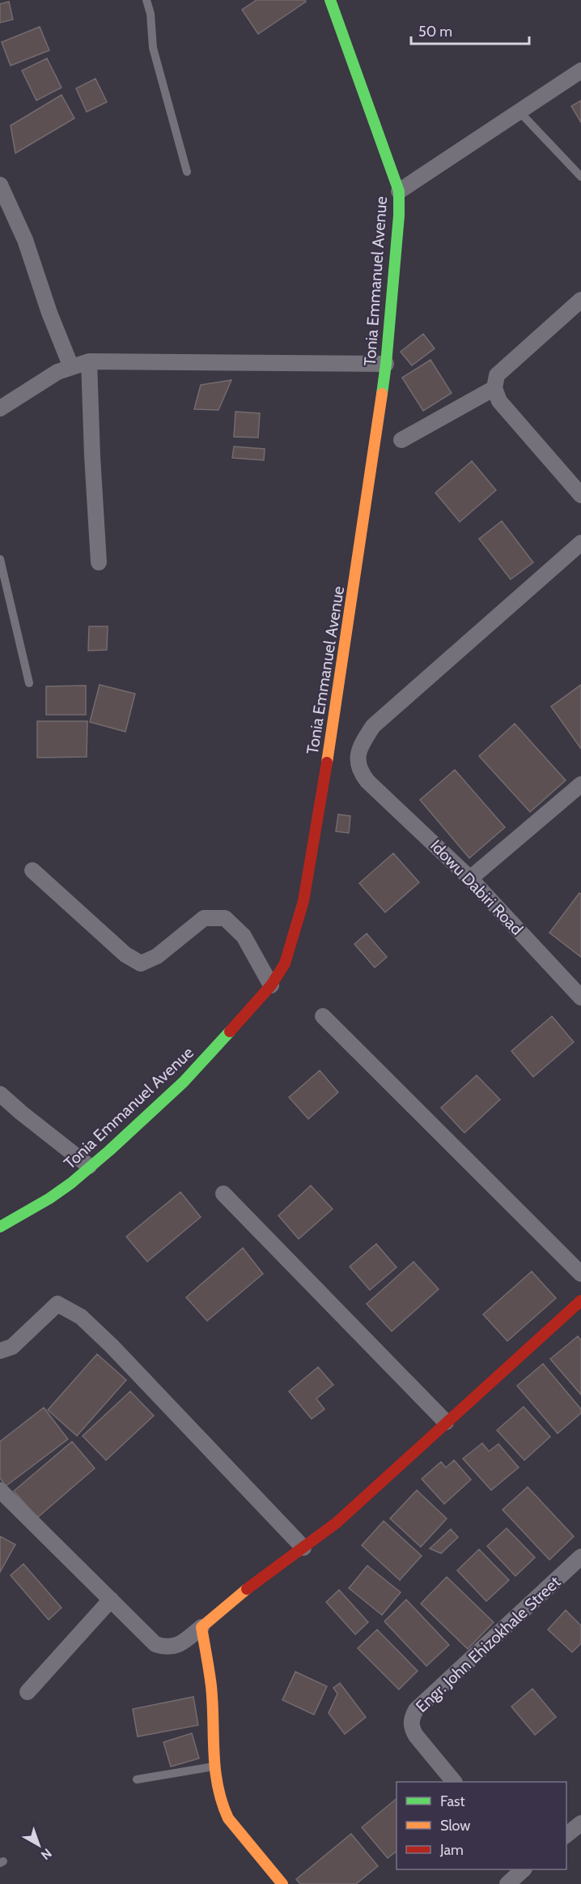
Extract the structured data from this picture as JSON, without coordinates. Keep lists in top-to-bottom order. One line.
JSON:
{"streets":{"street":["Tonia Emmanuel Avenue","Idowu Dabiri Road","Engr. John Ehizokhale Street"]},"legend":["Fast","Slow","Jam"],"scale_bar":"50 m","north":"bottom right"}
